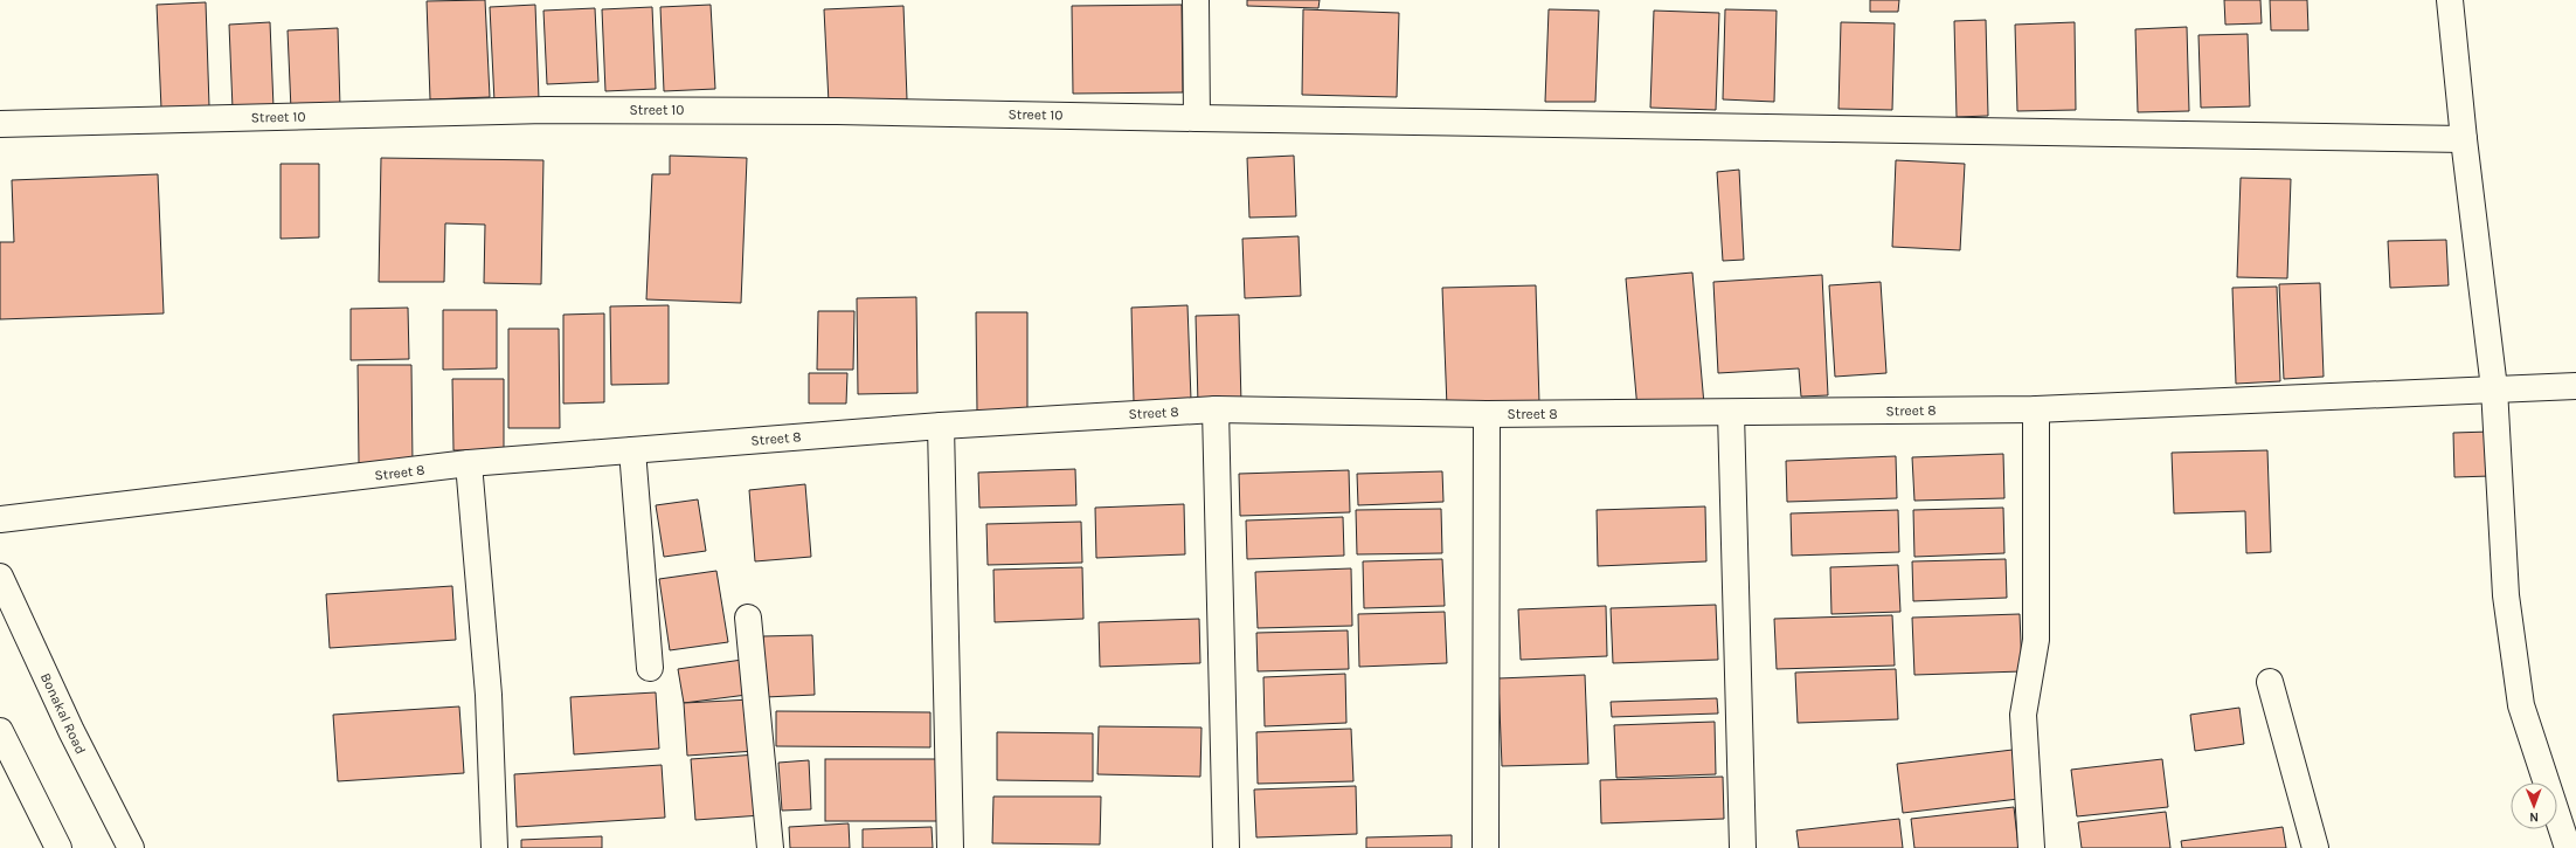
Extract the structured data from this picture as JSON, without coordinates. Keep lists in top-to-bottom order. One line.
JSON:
{"streets":{"street":["Street 10","Street 8","Bonakal Road"]},"north":"bottom"}
